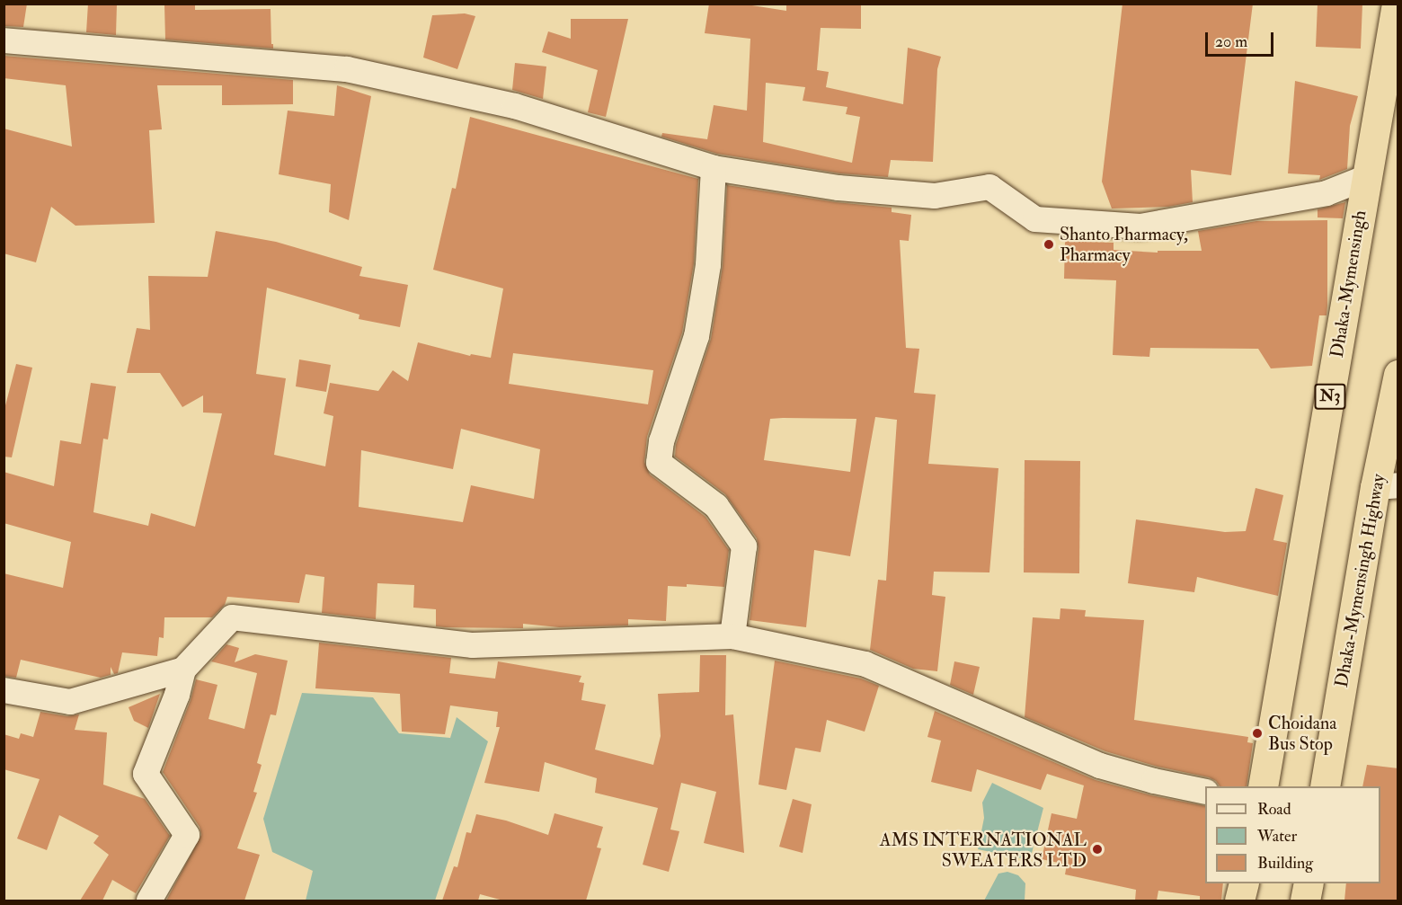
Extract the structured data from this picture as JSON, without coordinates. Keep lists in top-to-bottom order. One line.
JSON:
{"streets":{"highway":["Dhaka-Mymensingh","N3","Dhaka-Mymensingh Highway"]},"places":["Shanto Pharmacy, Pharmacy","Choidana Bus Stop","AMS INTERNATIONAL SWEATERS LTD"],"legend":["Road","Water","Building"],"scale_bar":"20 m"}
